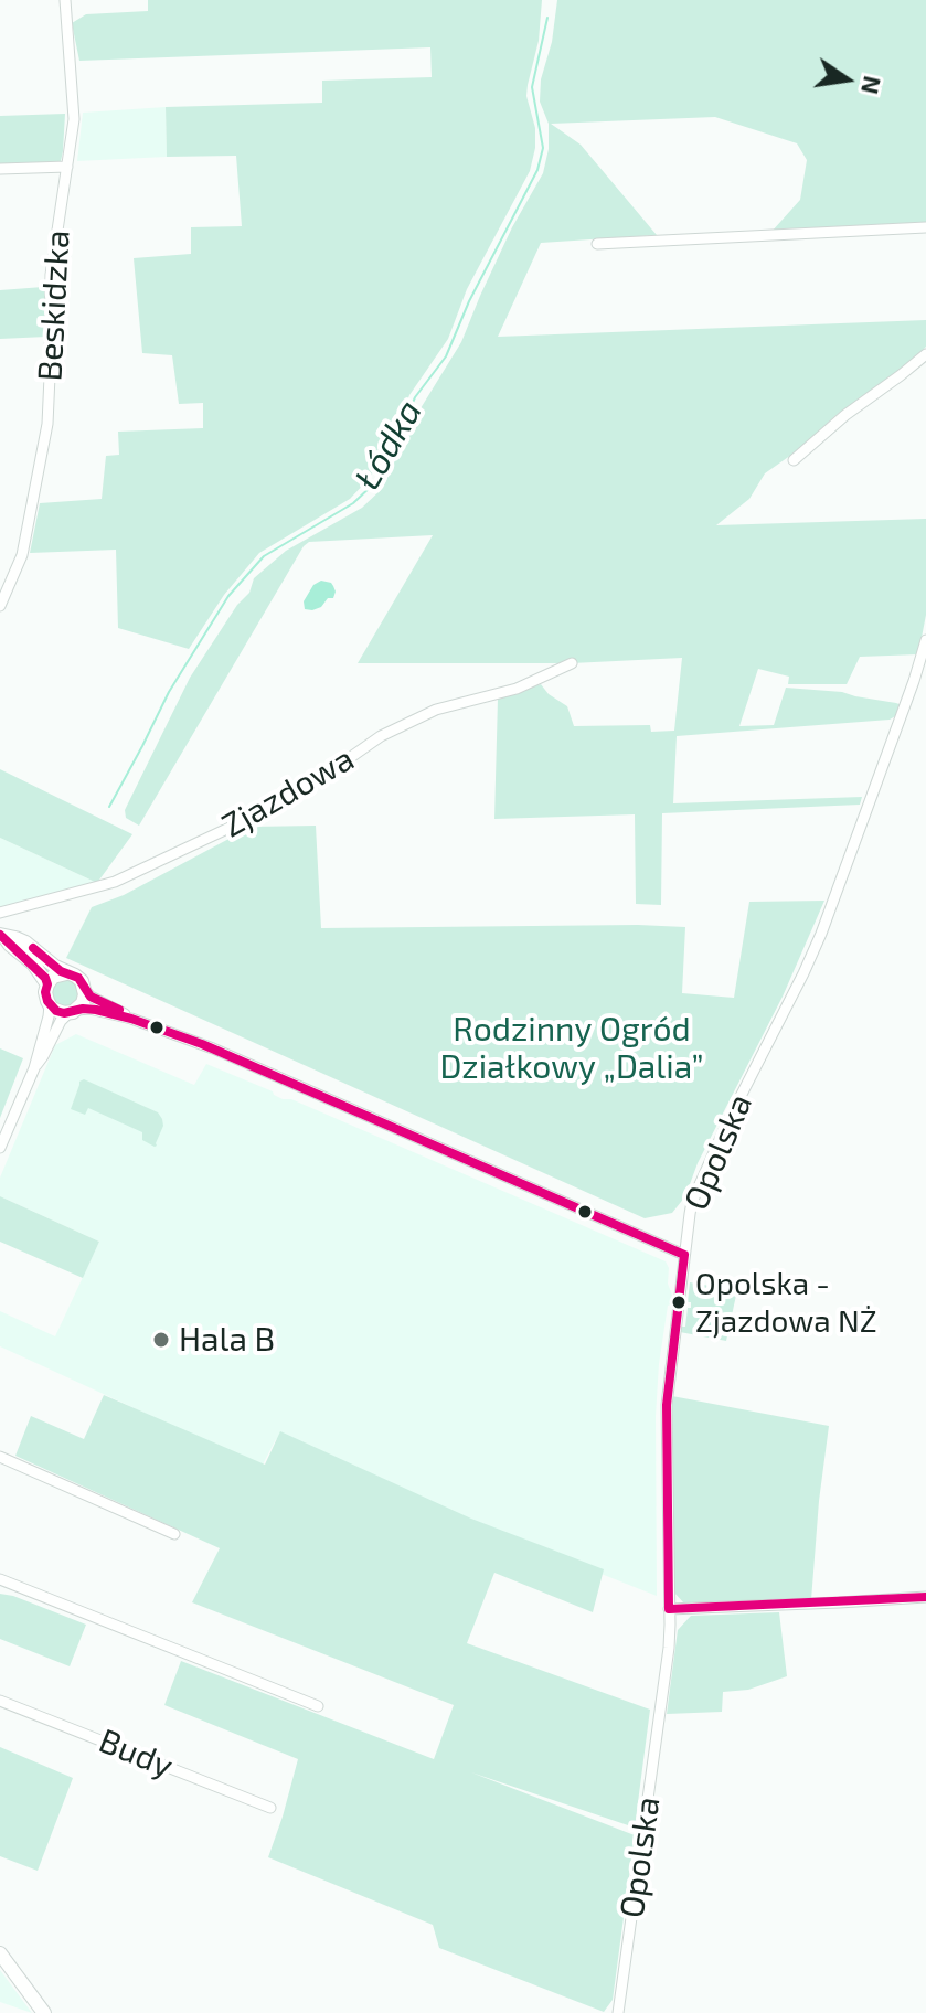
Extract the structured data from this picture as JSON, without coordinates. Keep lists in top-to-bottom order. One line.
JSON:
{"streets":{"street":["Beskidzka","Zjazdowa","Opolska","Budy"]},"water":["Łódka"],"parks":["Rodzinny Ogród Działkowy „Dalia”"],"places":["Opolska - Zjazdowa NŻ","Hala B"],"north":"right"}
